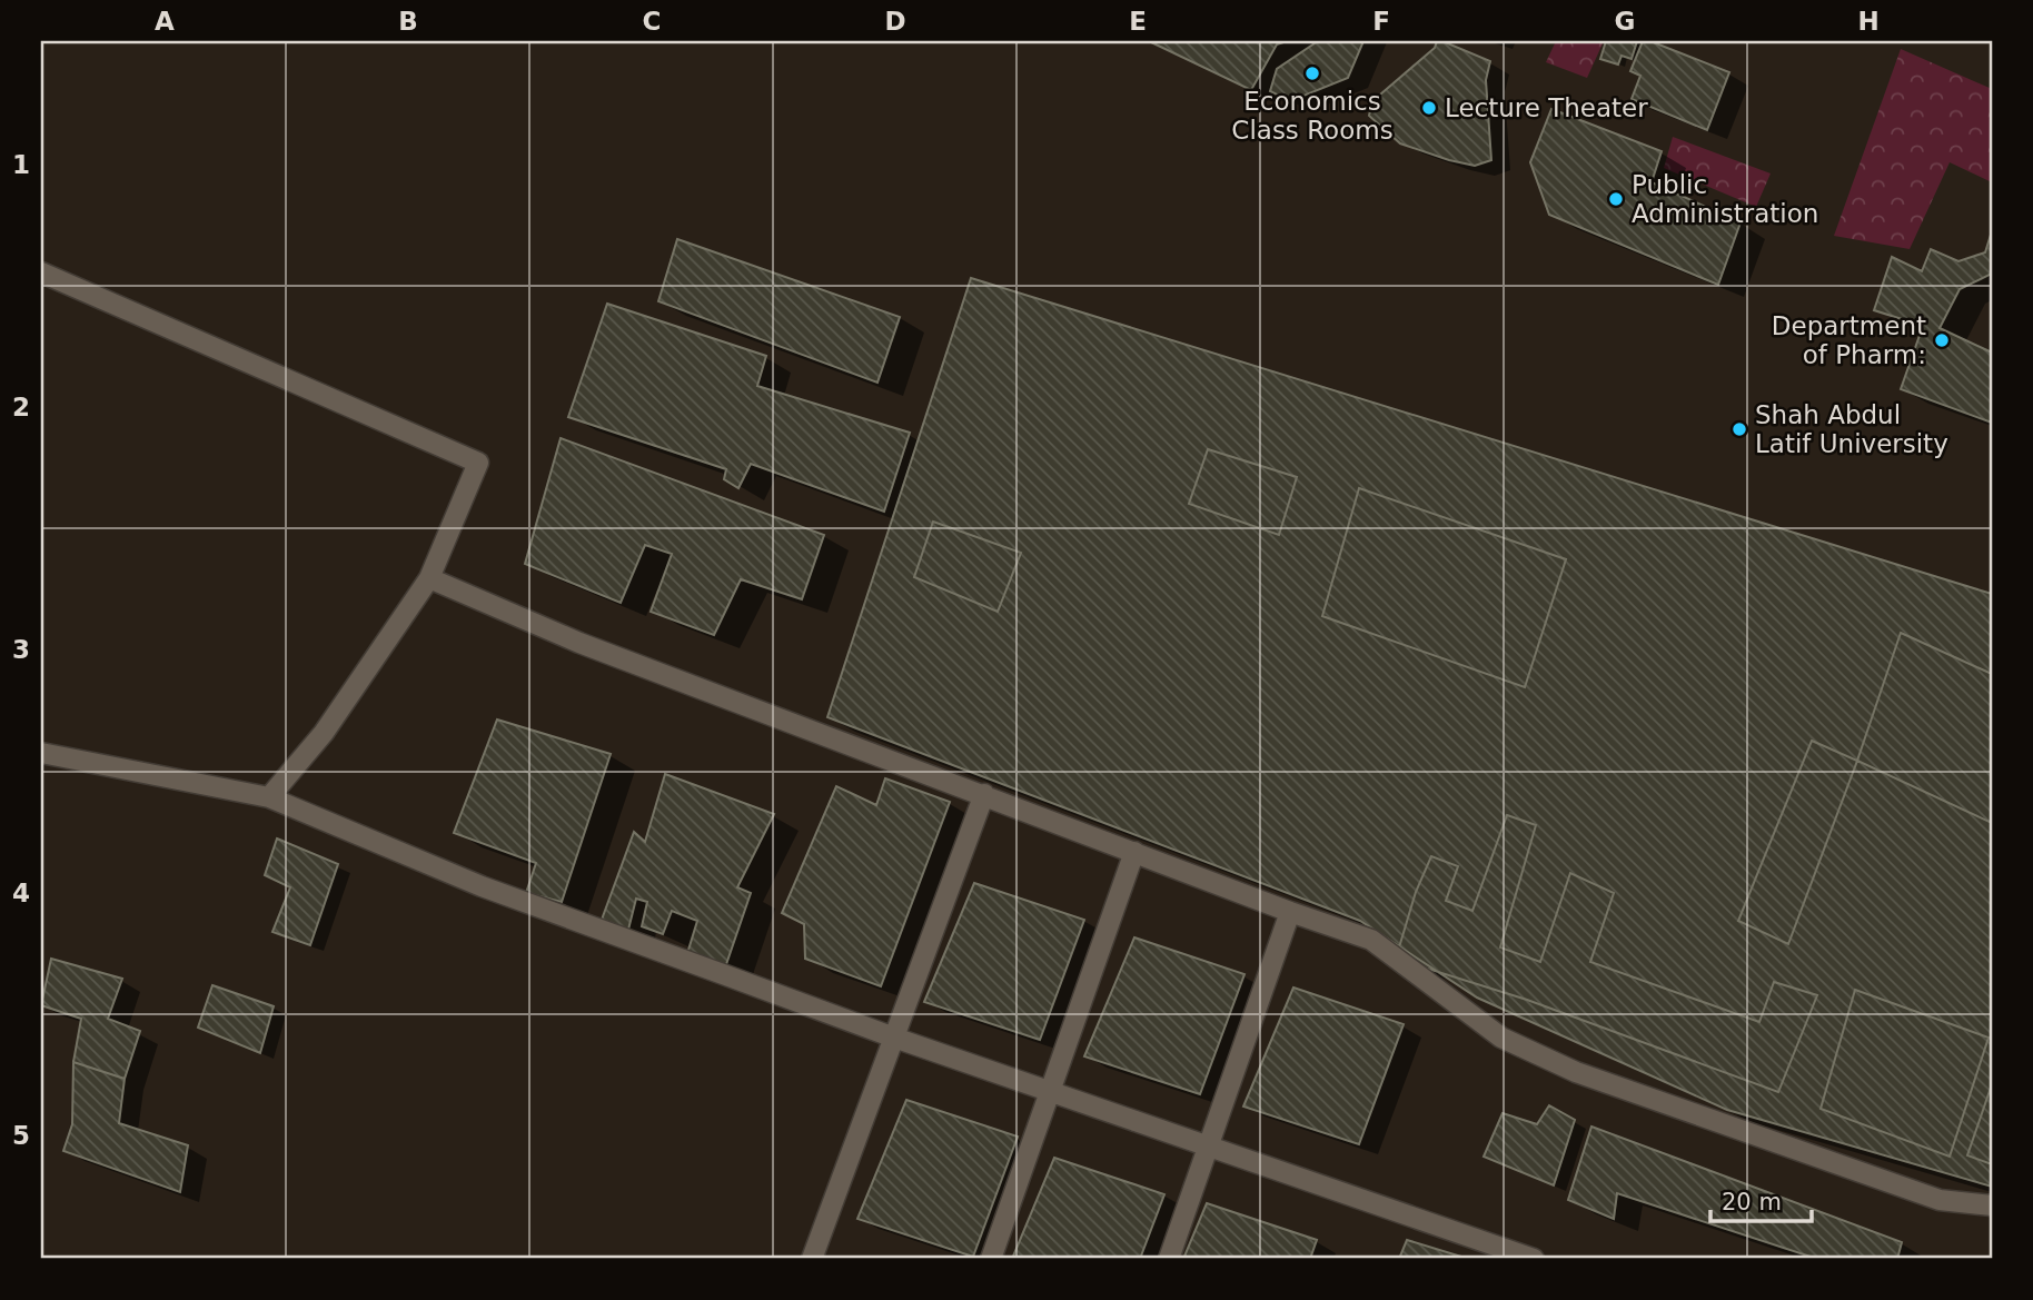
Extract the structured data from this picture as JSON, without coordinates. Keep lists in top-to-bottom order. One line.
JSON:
{"places":["Economics Class Rooms","Lecture Theater","Public Administration","Department of Pharm:","Shah Abdul Latif University"],"scale_bar":"20 m","grid":{"columns":["A","B","C","D","E","F","G","H"],"rows":["1","2","3","4","5"]}}
